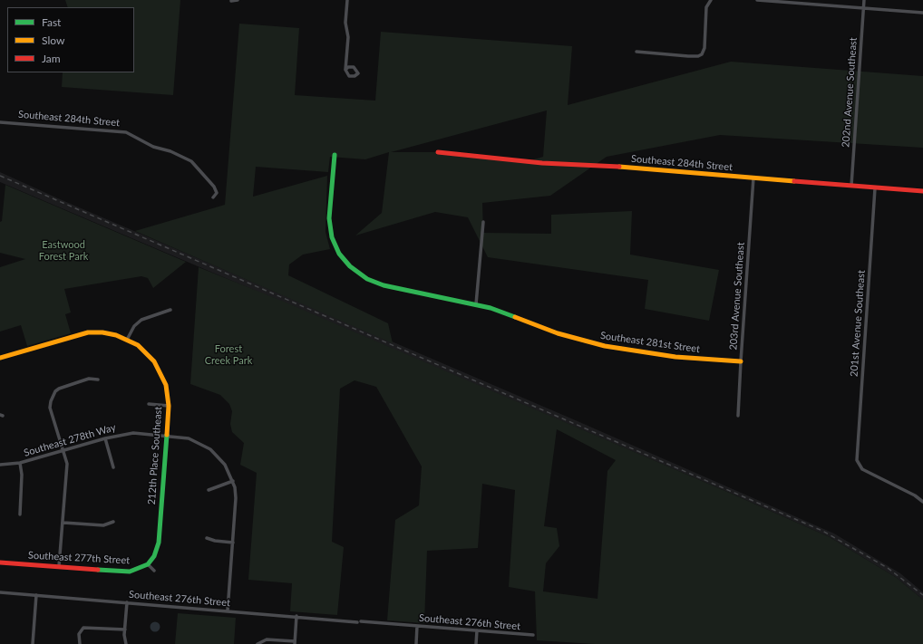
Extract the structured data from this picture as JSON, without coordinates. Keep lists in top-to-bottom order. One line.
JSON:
{"streets":{"street":["202nd Avenue Southeast","Southeast 284th Street","203rd Avenue Southeast","201st Avenue Southeast","Southeast 281st Street","Southeast 278th Way","212th Place Southeast","Southeast 277th Street","Southeast 276th Street"]},"crossings":[["202nd Avenue Southeast","Southeast 284th Street"],["Southeast 284th Street","203rd Avenue Southeast"],["Southeast 284th Street","201st Avenue Southeast"],["203rd Avenue Southeast","Southeast 281st Street"],["Southeast 278th Way","212th Place Southeast"],["Southeast 278th Way","Southeast 276th Street"],["212th Place Southeast","Southeast 277th Street"]],"parks":["Eastwood Forest Park","Forest Creek Park"],"legend":["Fast","Slow","Jam"]}
